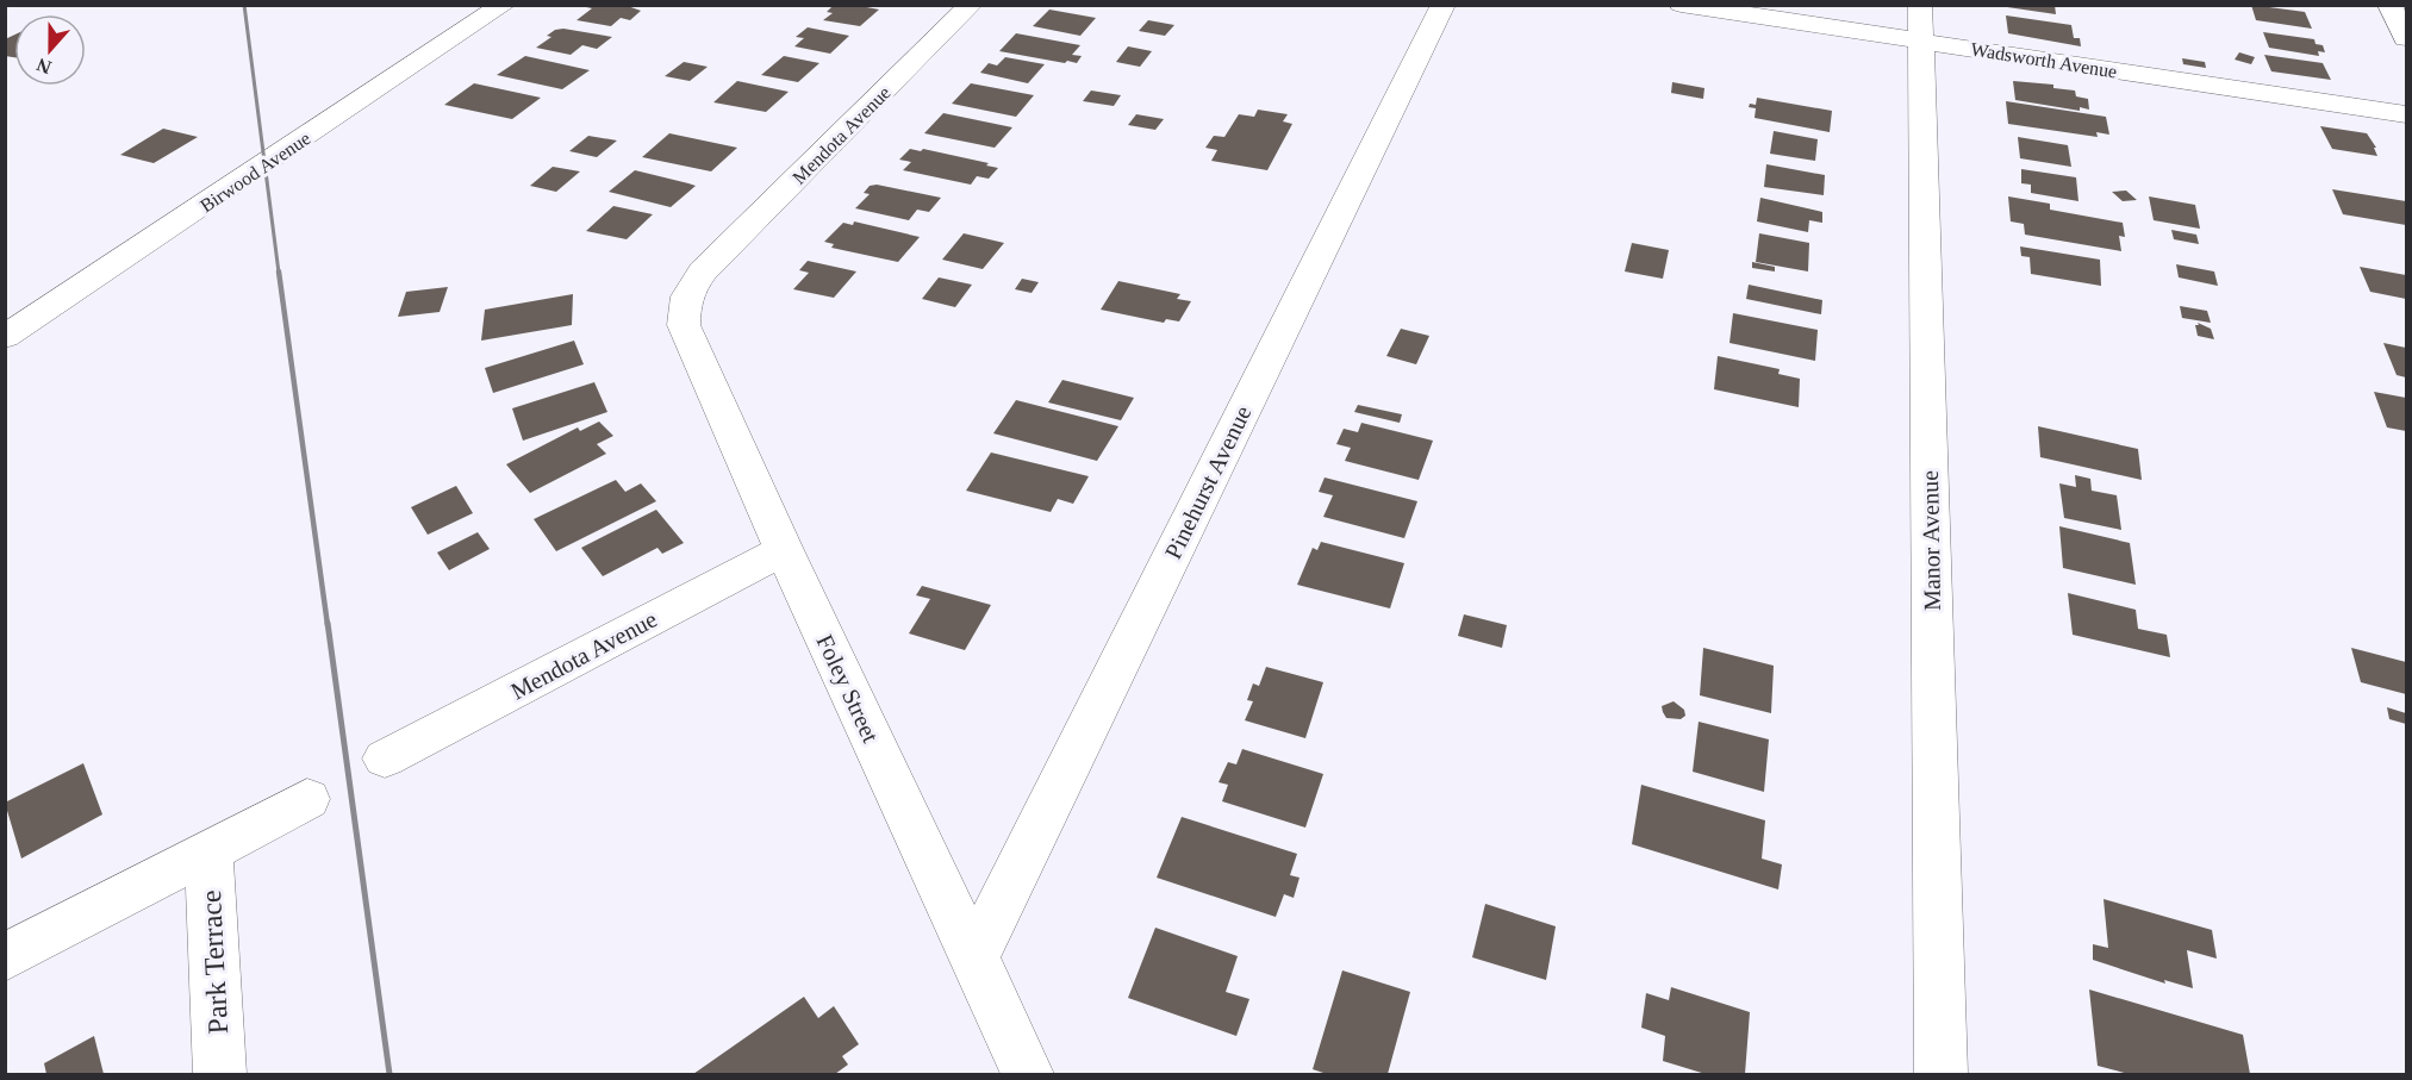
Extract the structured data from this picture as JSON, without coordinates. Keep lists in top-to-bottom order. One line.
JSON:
{"streets":{"street":["Wadsworth Avenue","Mendota Avenue","Birwood Avenue","Pinehurst Avenue","Manor Avenue","Foley Street","Park Terrace"]},"crossings":[["Wadsworth Avenue","Manor Avenue"],["Mendota Avenue","Foley Street"],["Pinehurst Avenue","Foley Street"]],"north":"bottom"}
